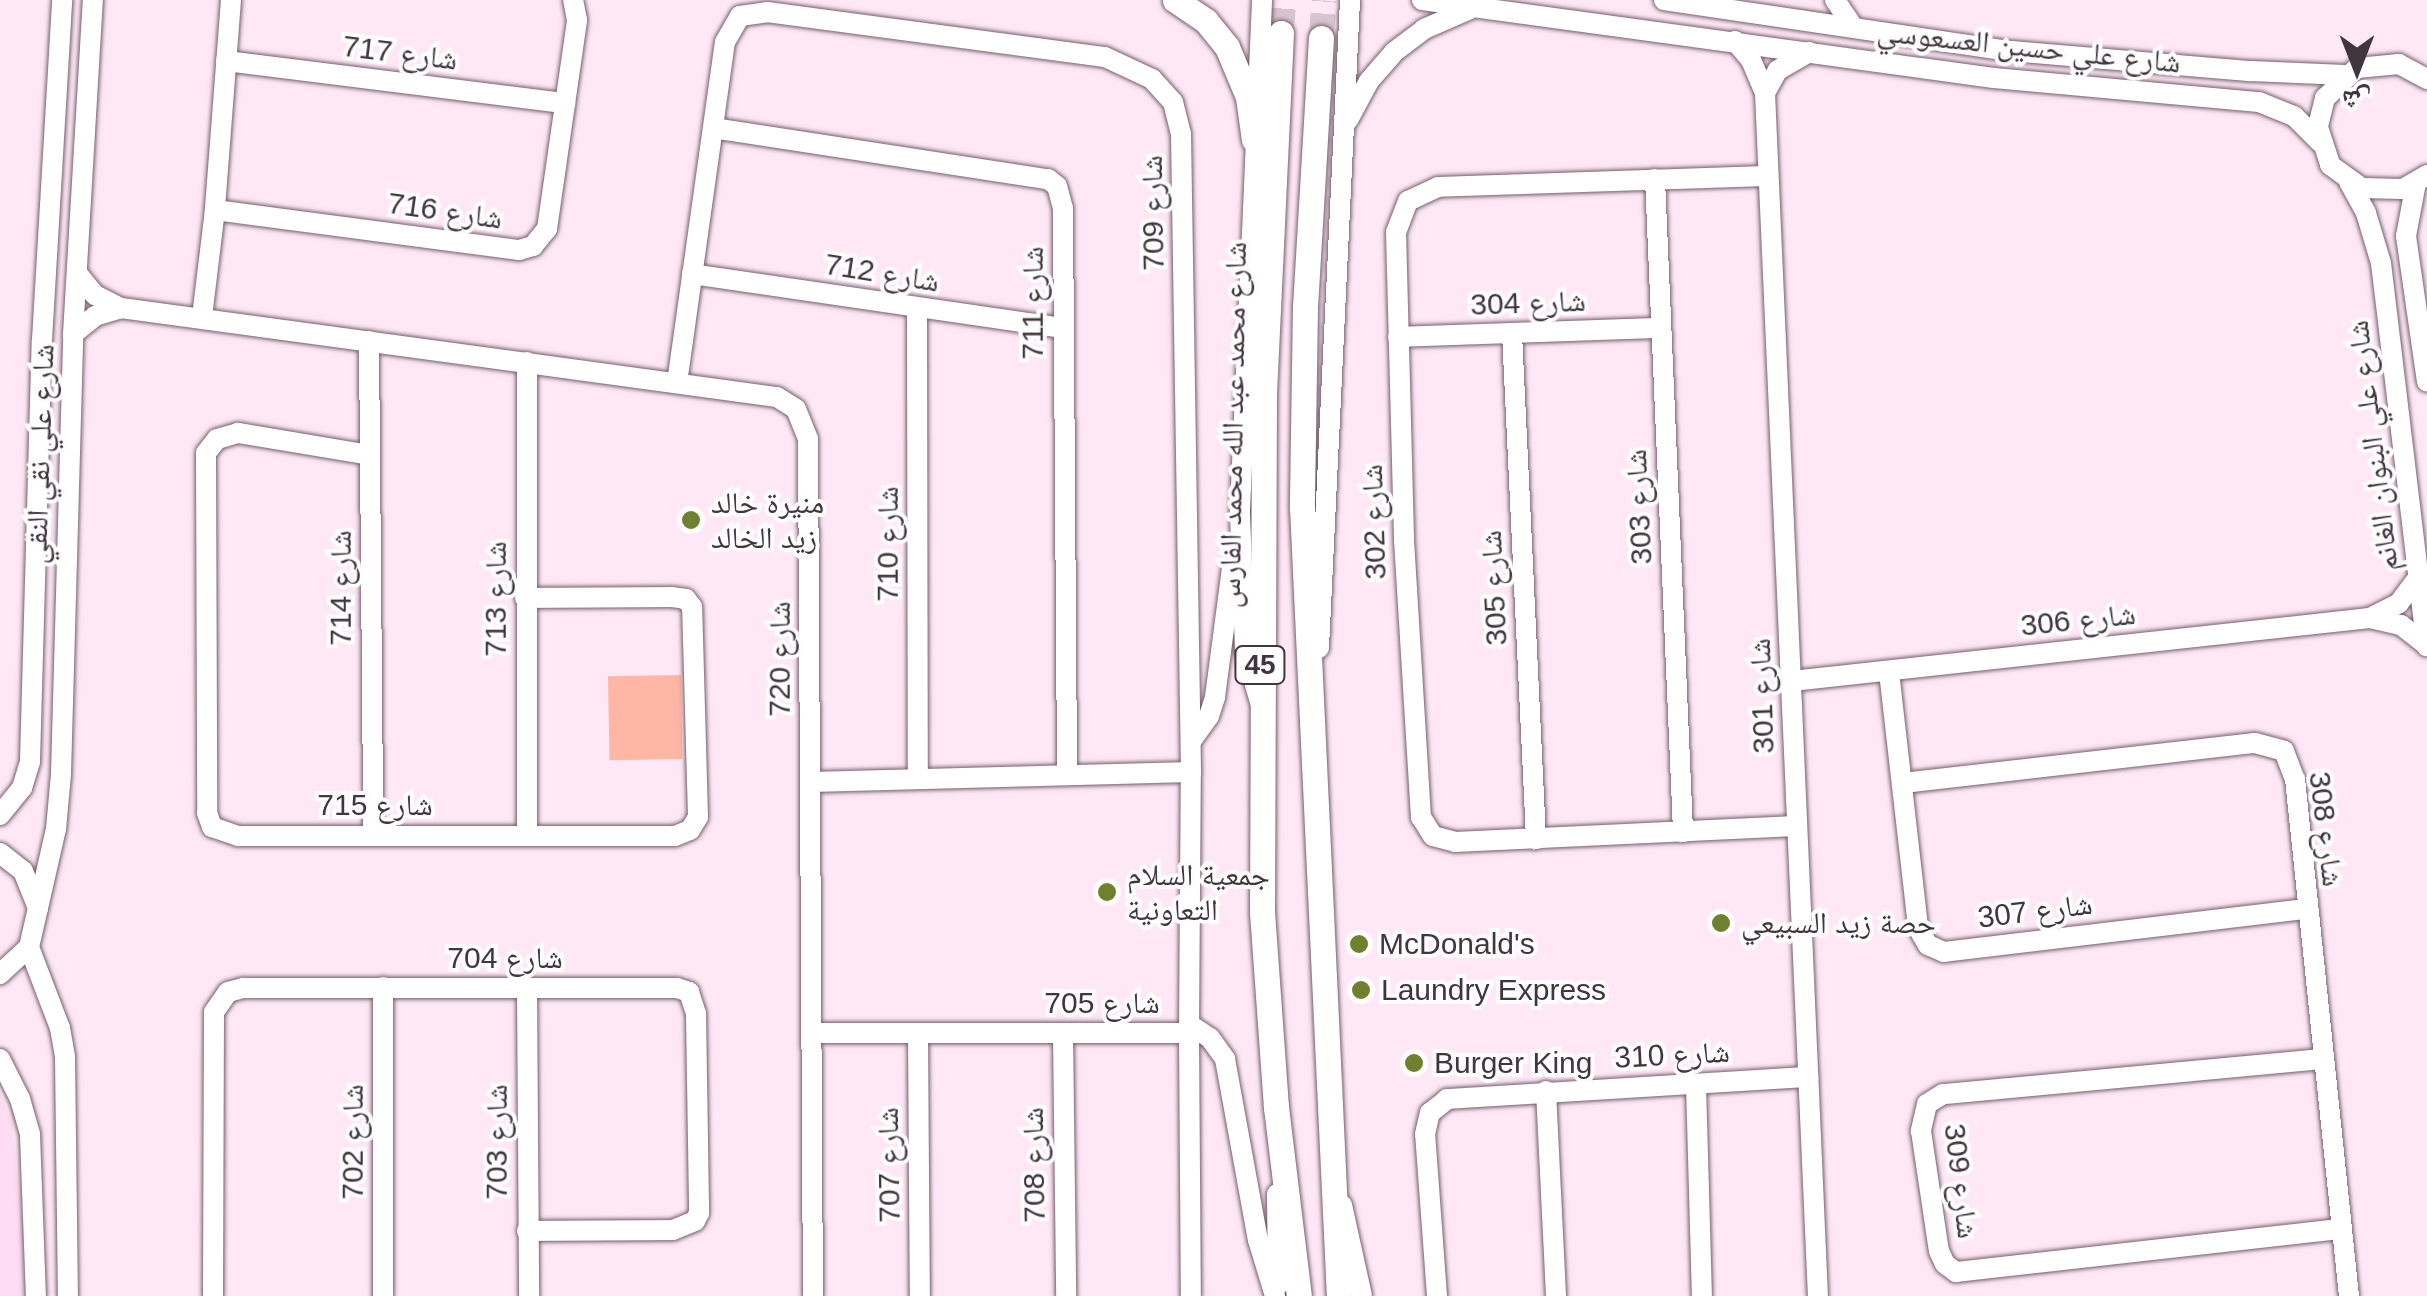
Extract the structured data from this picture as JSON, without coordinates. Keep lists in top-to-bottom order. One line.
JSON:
{"streets":{"main road":["شارع محمد عبد الله محمد الفارس","45"],"street":["شارع علي حسين العسعوسي","شارع 717","شارع 716","شارع 709","شارع 712","شارع 711","شارع 304","شارع علي البنوان الغانم","شارع علي نقي النقي","شارع 303","شارع 302","شارع 710","شارع 714","شارع 305","شارع 713","شارع 306","شارع 720","شارع 301","شارع 715","شارع 308","شارع 307","شارع 704","شارع 705","شارع 310","شارع 702","شارع 703","شارع 707","شارع 708","شارع 309"]},"crossings":[["شارع علي حسين العسعوسي","شارع علي البنوان الغانم"],["شارع علي حسين العسعوسي","شارع 301"],["شارع 717","شارع 716"],["شارع 709","شارع 712"],["شارع 709","شارع 711"],["شارع 709","شارع 720"],["شارع 709","شارع 705"],["شارع 712","شارع 711"],["شارع 712","شارع 710"],["شارع 304","شارع 303"],["شارع 304","شارع 302"],["شارع 304","شارع 305"],["شارع علي البنوان الغانم","شارع 306"],["شارع 303","شارع 302"],["شارع 302","شارع 305"],["شارع 302","شارع 301"],["شارع 714","شارع 720"],["شارع 714","شارع 715"],["شارع 713","شارع 720"],["شارع 713","شارع 715"],["شارع 306","شارع 301"],["شارع 306","شارع 307"],["شارع 720","شارع 705"],["شارع 301","شارع 310"],["شارع 308","شارع 307"],["شارع 308","شارع 309"],["شارع 704","شارع 702"],["شارع 704","شارع 703"],["شارع 705","شارع 707"],["شارع 705","شارع 708"]],"places":["منيرة خالد زيد الخالد","جمعية السلام التعاونية","حصة زيد السبيعي","McDonald's","Laundry Express","Burger King"],"north":"bottom"}
